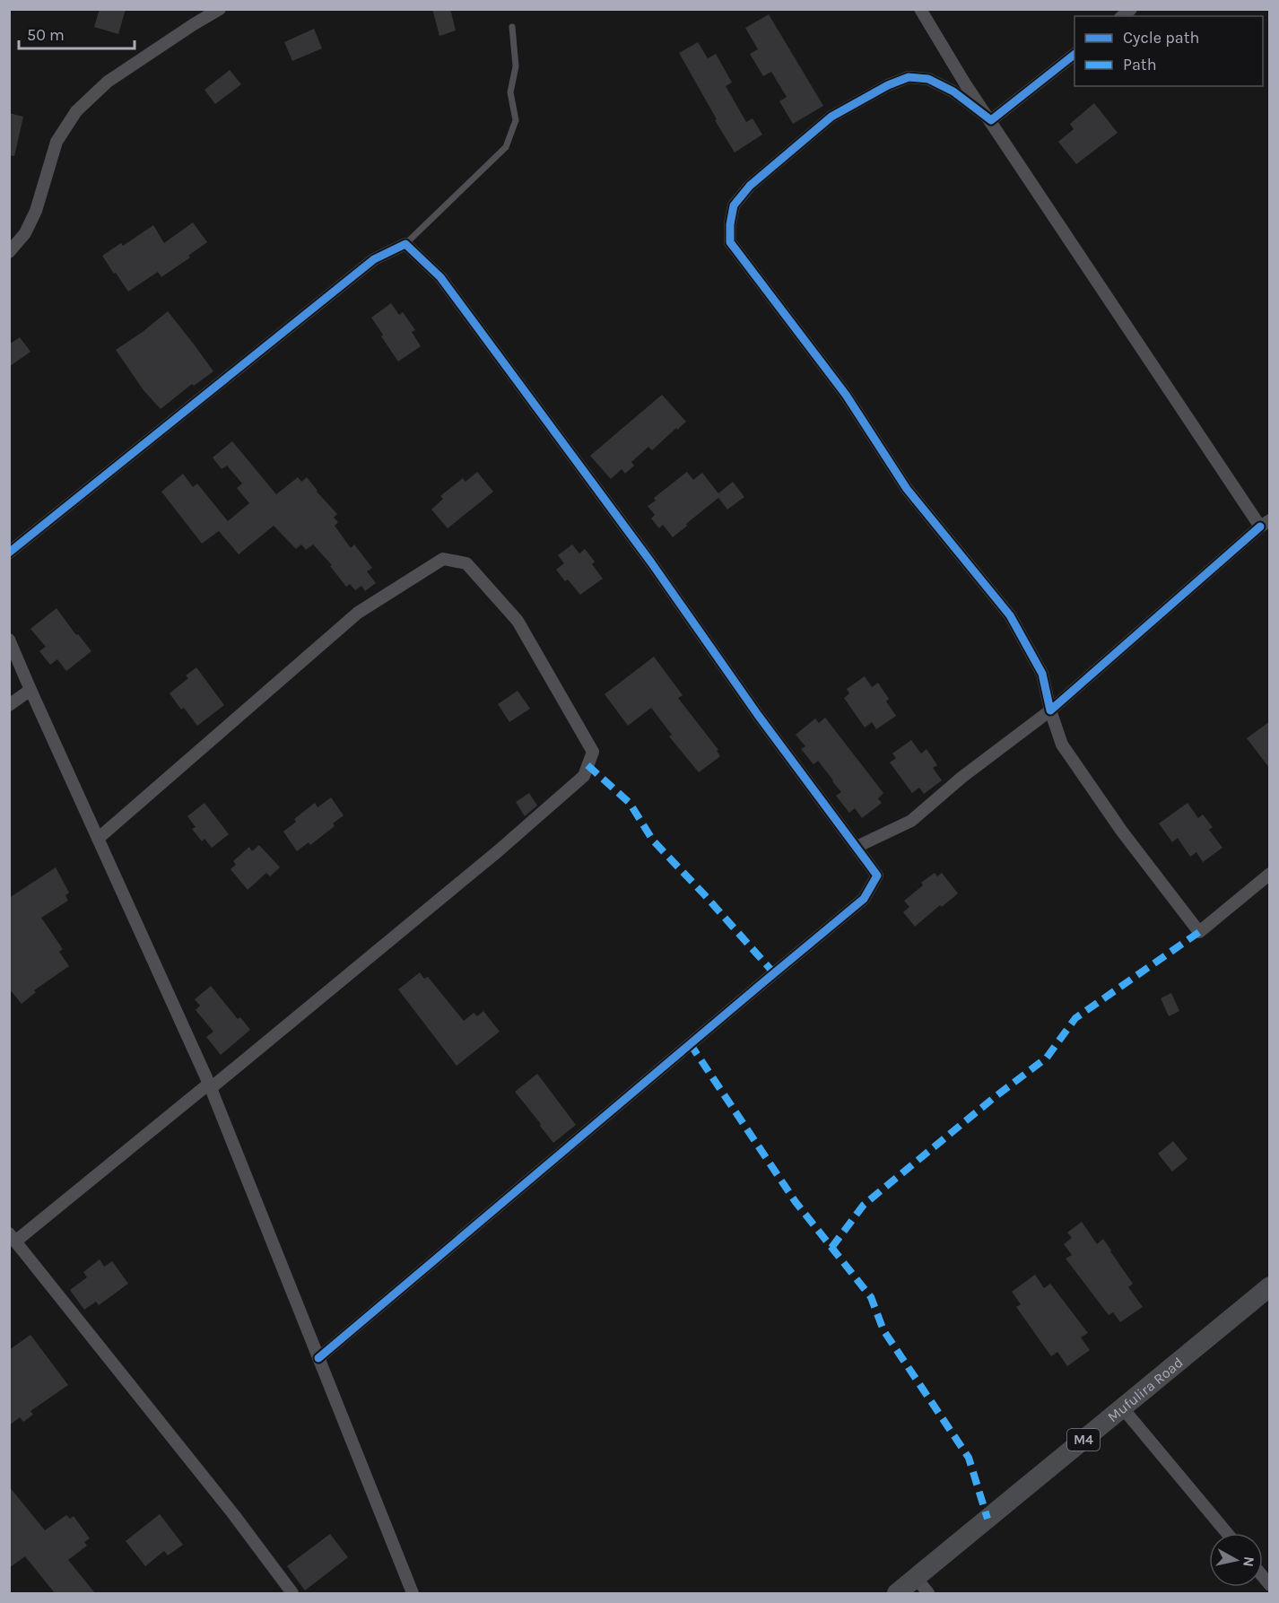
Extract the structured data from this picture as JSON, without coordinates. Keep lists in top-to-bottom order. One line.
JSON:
{"streets":{"main road":["Mufulira Road","M4"]},"legend":["Cycle path","Path"],"scale_bar":"50 m","north":"right"}
